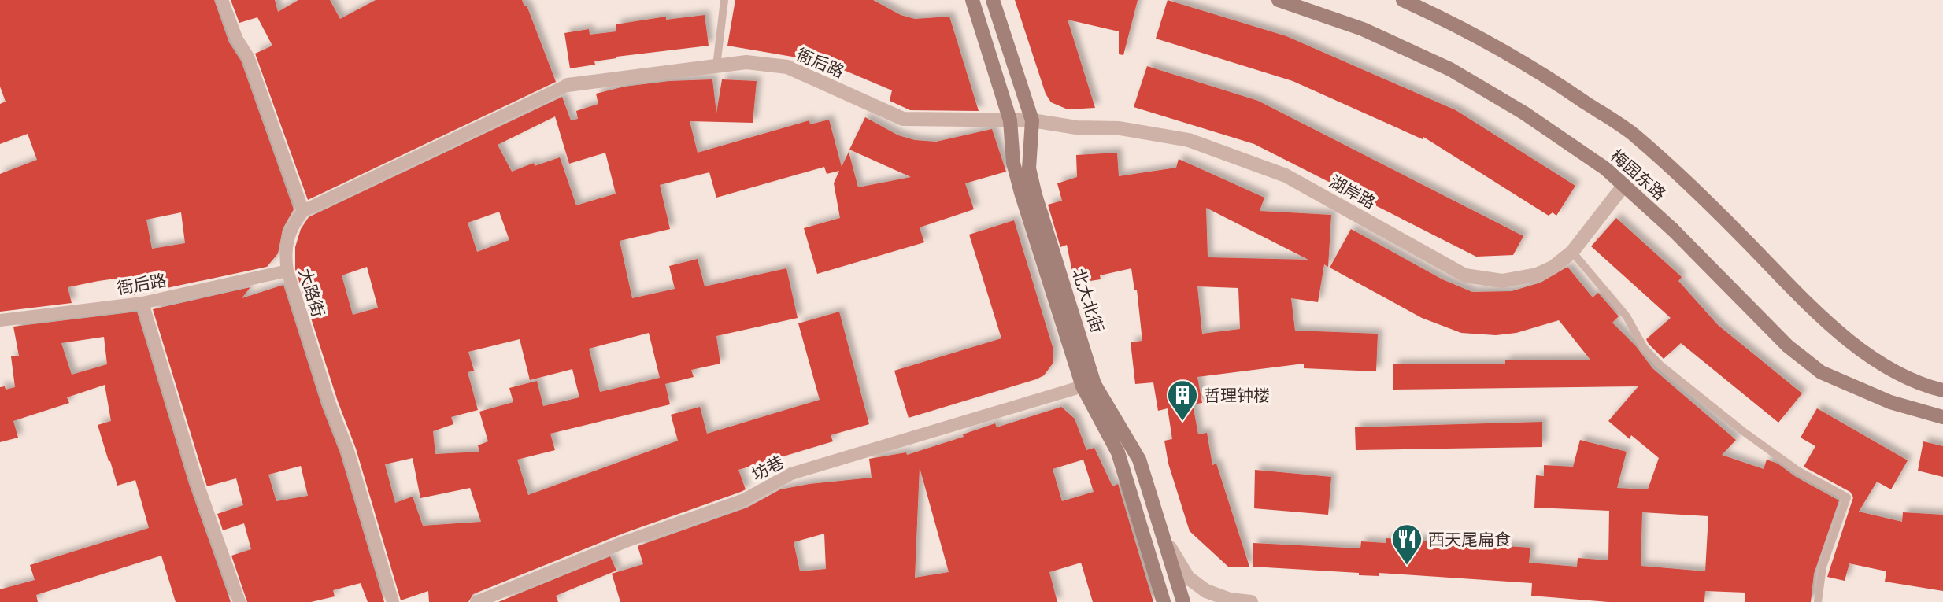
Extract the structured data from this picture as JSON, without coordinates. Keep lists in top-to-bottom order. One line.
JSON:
{"streets":{"main road":["梅园东路","北大北街"],"street":["衙后路","湖岸路","大路街","坊巷"]},"crossings":[["衙后路","湖岸路"],["衙后路","大路街"],["衙后路","北大北街"],["梅园东路","湖岸路"],["湖岸路","北大北街"],["北大北街","坊巷"]],"places":{"building":["哲理钟楼"],"restaurant":["西天尾扁食"]}}
